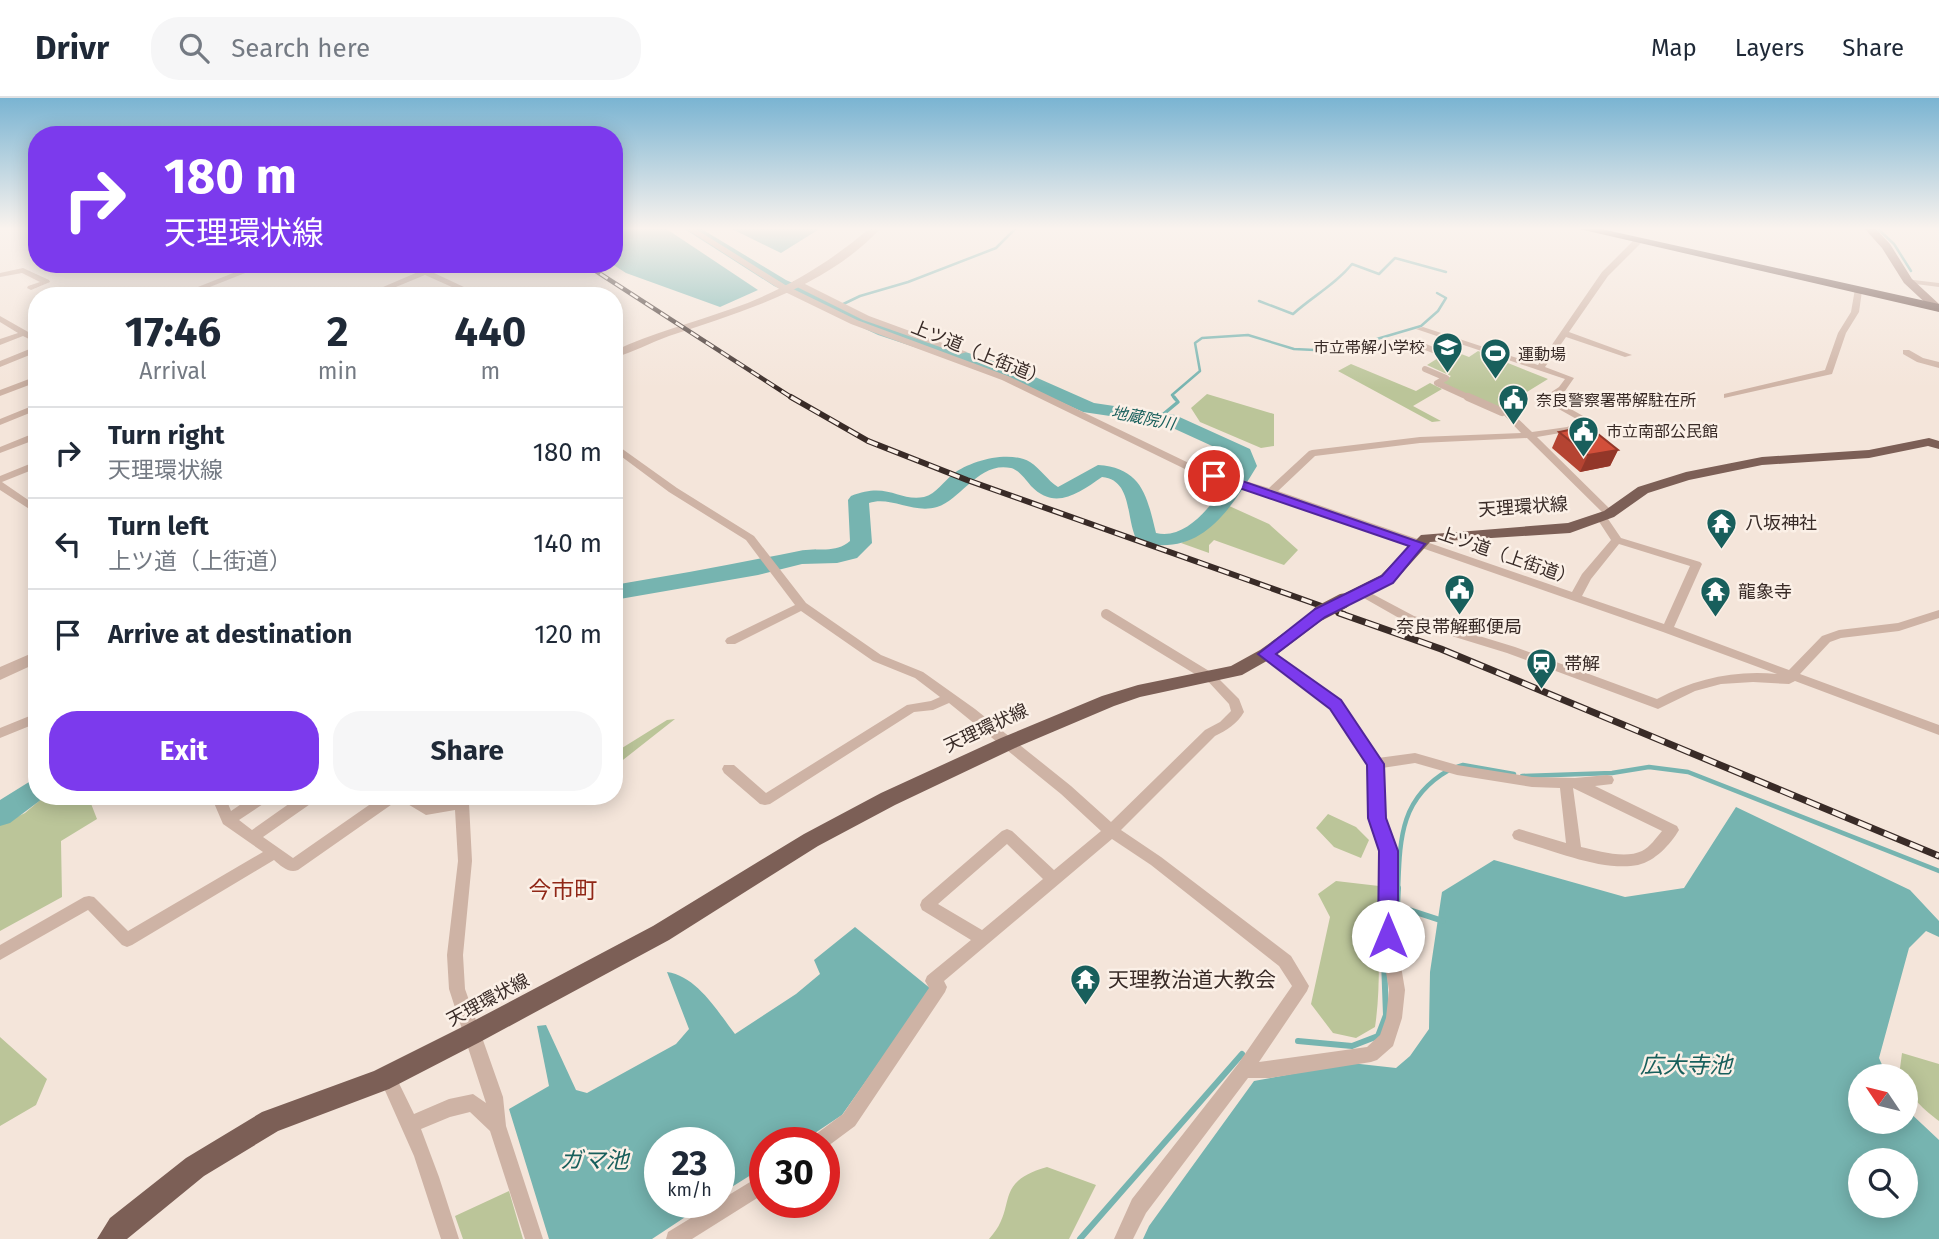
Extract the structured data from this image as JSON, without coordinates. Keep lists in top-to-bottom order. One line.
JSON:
{"streets":{"main road":["天理環状線"],"street":["上ツ道（上街道）"]},"crossings":[["上ツ道（上街道）","天理環状線"]],"districts":["今市町"],"water":["地蔵院川","広大寺池","ガマ池"],"places":{"school or university":["市立帯解小学校"],"sports":["運動場"],"public building":["奈良警察署帯解駐在所","市立南部公民館","奈良帯解郵便局"],"temple":["八坂神社","龍象寺","天理教治道大教会"],"station":["帯解"]},"north":"top left","page":{"header":"Drivr","search":"Search here","nav":["Map","Layers","Share"],"turn":["180 m","天理環状線"],"eta":["17:46","Arrival","2","min","440","m"],"list":[{"name":"Turn right","note":"天理環状線","value":"180 m"},{"name":"Turn left","note":"上ツ道（上街道）","value":"140 m"},{"name":"Arrive at destination","value":"120 m"}],"buttons":["Exit","Share"],"speed":"23 km/h","limit":"30"}}
